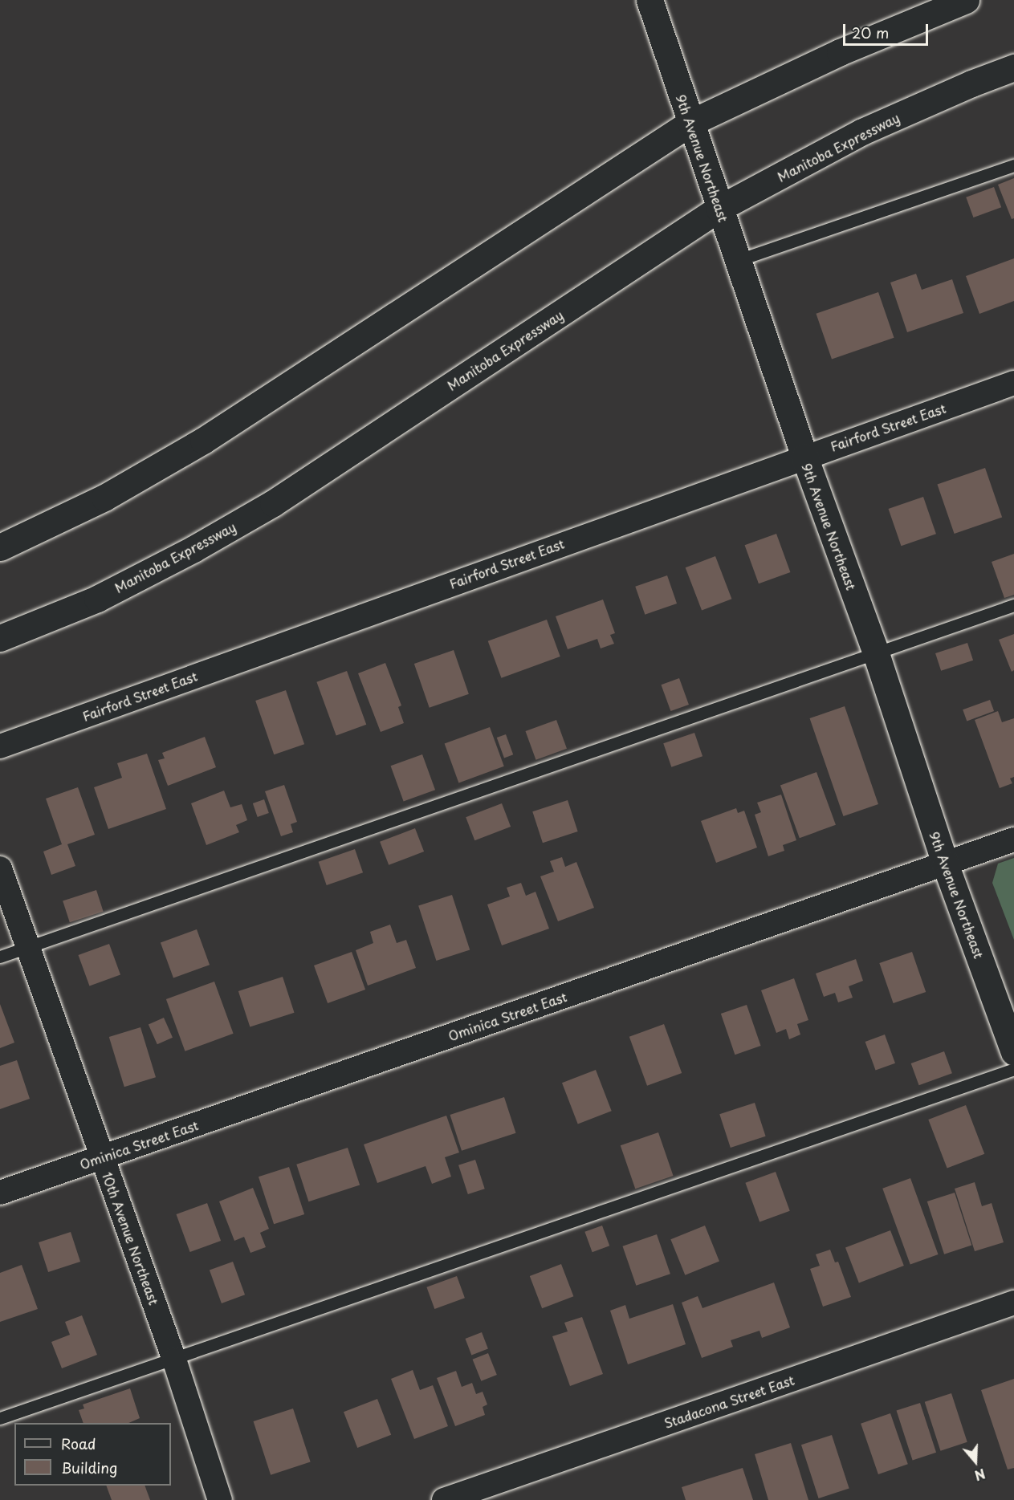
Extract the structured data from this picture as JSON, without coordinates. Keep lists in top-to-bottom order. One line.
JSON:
{"streets":{"main road":["Manitoba Expressway","9th Avenue Northeast"],"street":["Fairford Street East","Ominica Street East","10th Avenue Northeast","Stadacona Street East"]},"crossings":[["Manitoba Expressway","9th Avenue Northeast"],["9th Avenue Northeast","Fairford Street East"],["9th Avenue Northeast","Ominica Street East"],["Ominica Street East","10th Avenue Northeast"]],"legend":["Road","Building"],"scale_bar":"20 m","north":"bottom"}
